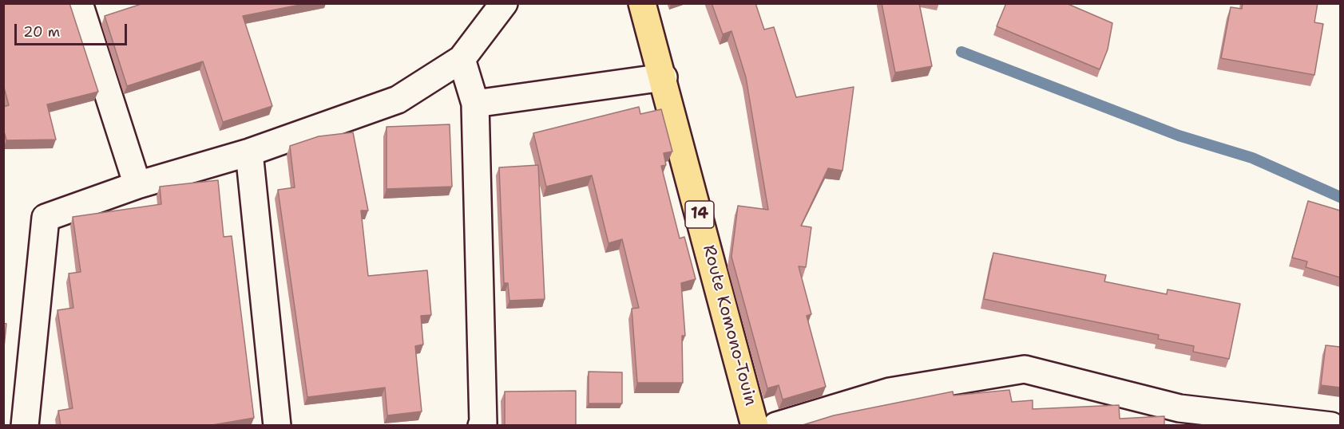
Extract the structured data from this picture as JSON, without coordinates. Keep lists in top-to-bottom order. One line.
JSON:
{"streets":{"main road":["14","Route Komono-Touin"]},"scale_bar":"20 m"}
